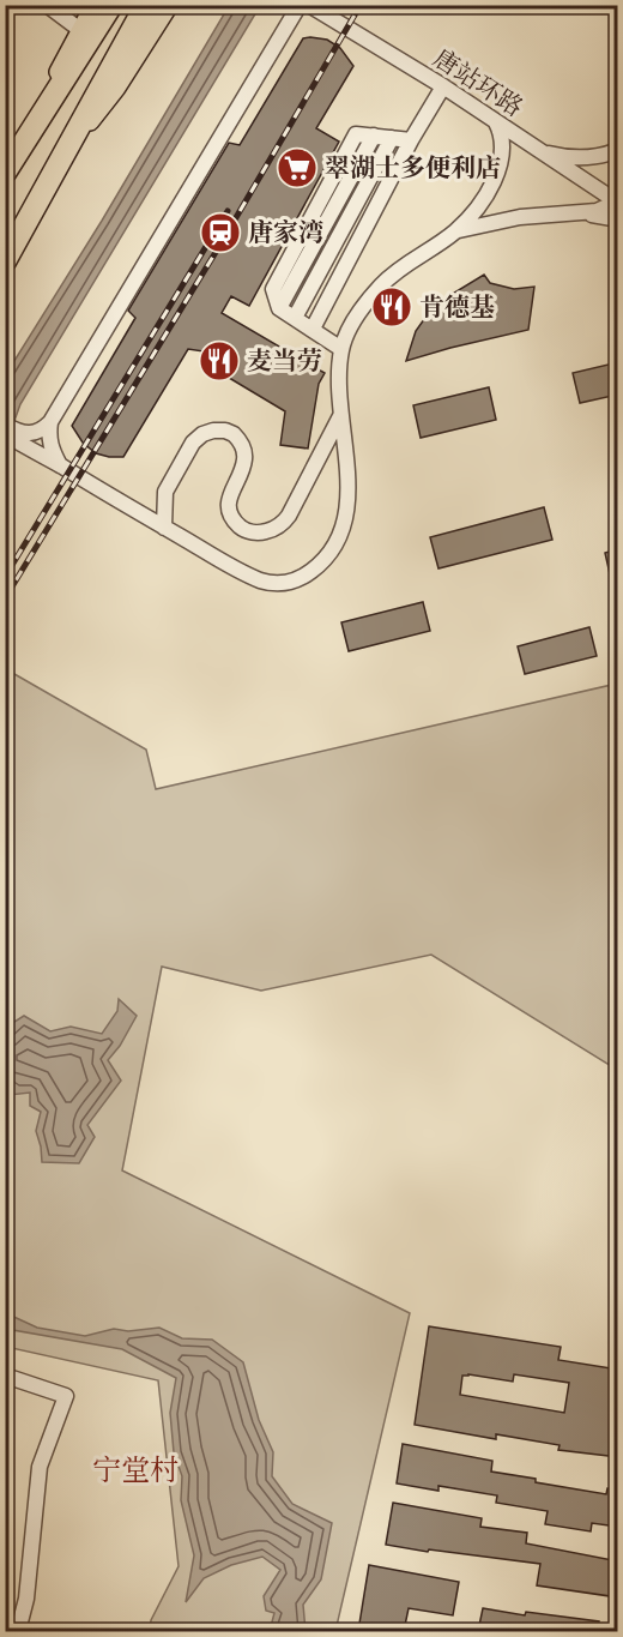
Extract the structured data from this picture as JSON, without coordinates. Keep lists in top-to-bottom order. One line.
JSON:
{"streets":{"street":["唐站环路"]},"districts":["宁堂村"],"places":{"supermarket":["翠湖士多便利店"],"station":["唐家湾"],"restaurant":["肯德基","麦当劳"]}}
